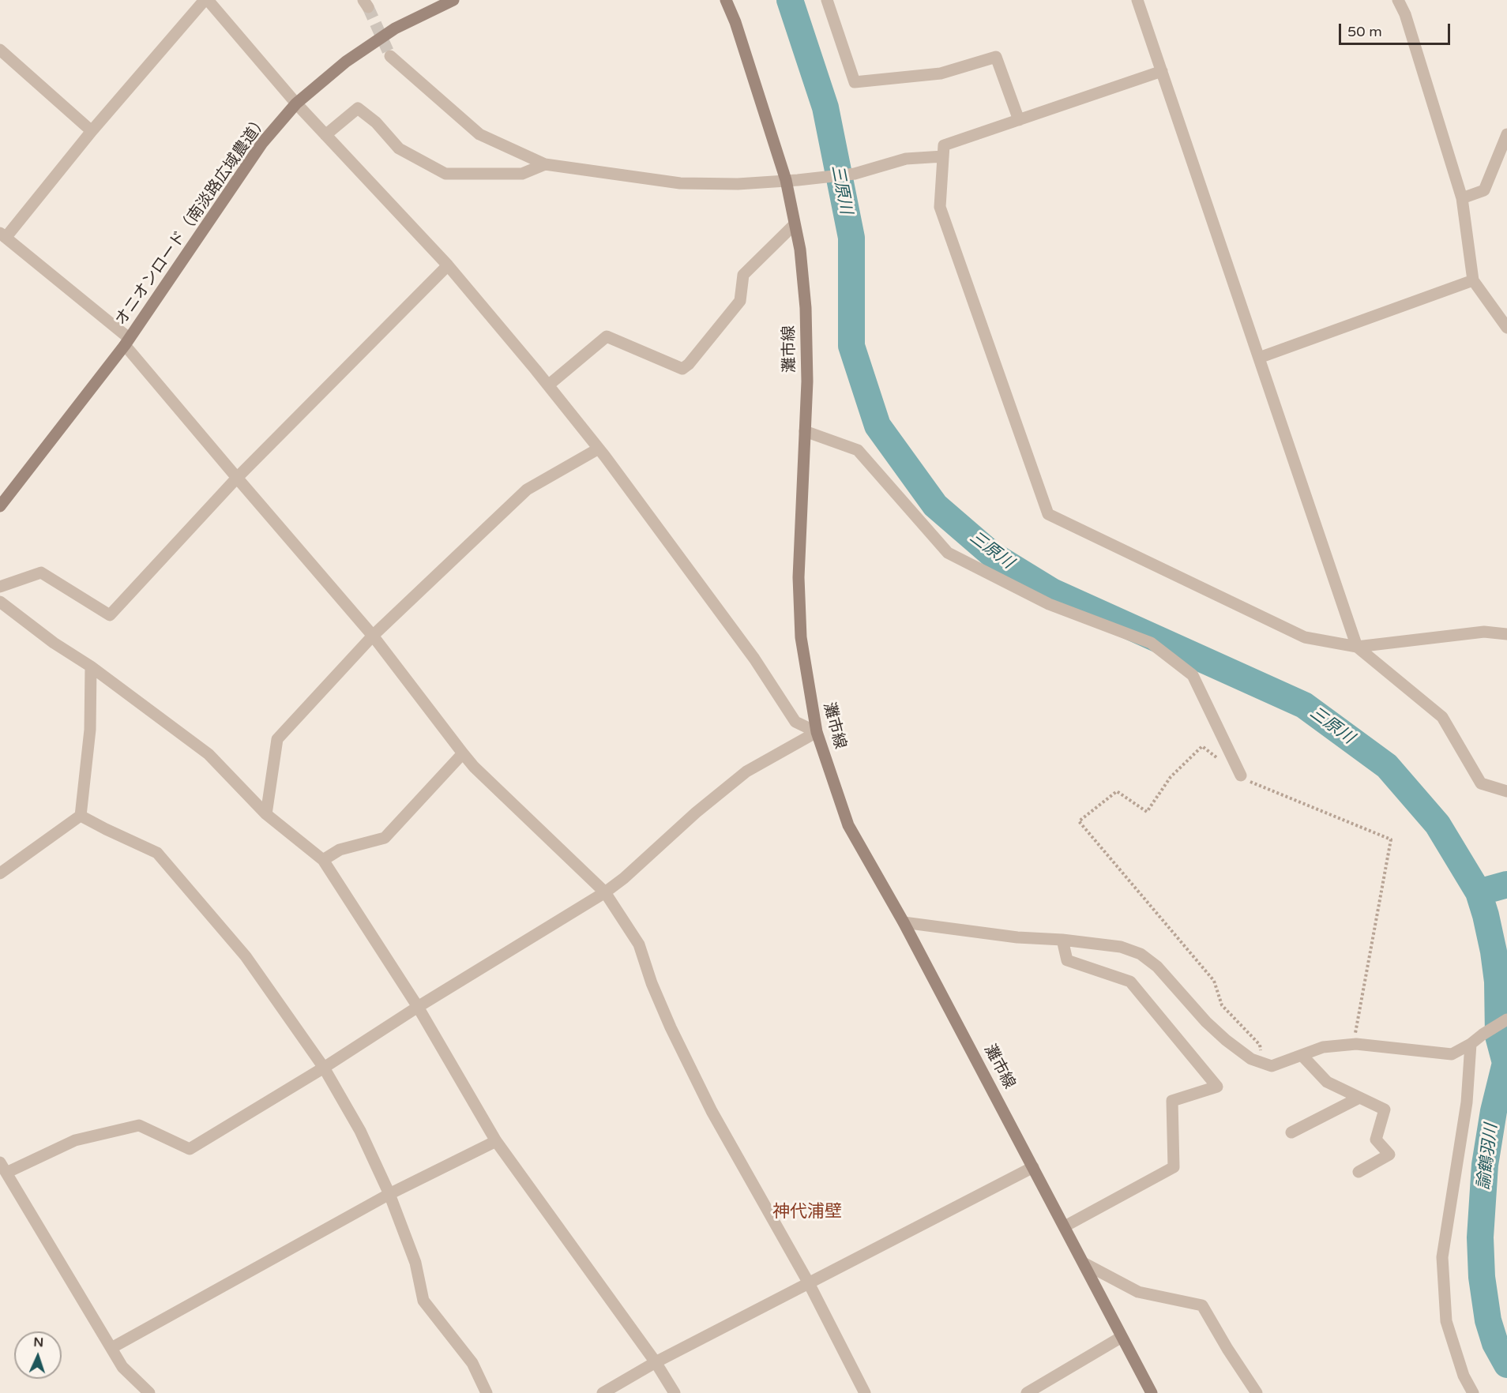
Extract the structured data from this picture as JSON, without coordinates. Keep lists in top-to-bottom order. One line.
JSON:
{"streets":{"main road":["オニオンロード（南淡路広域農道）","灘市線"]},"districts":["神代浦壁"],"water":["三原川","諭鶴羽川"],"scale_bar":"50 m","north":"top"}
